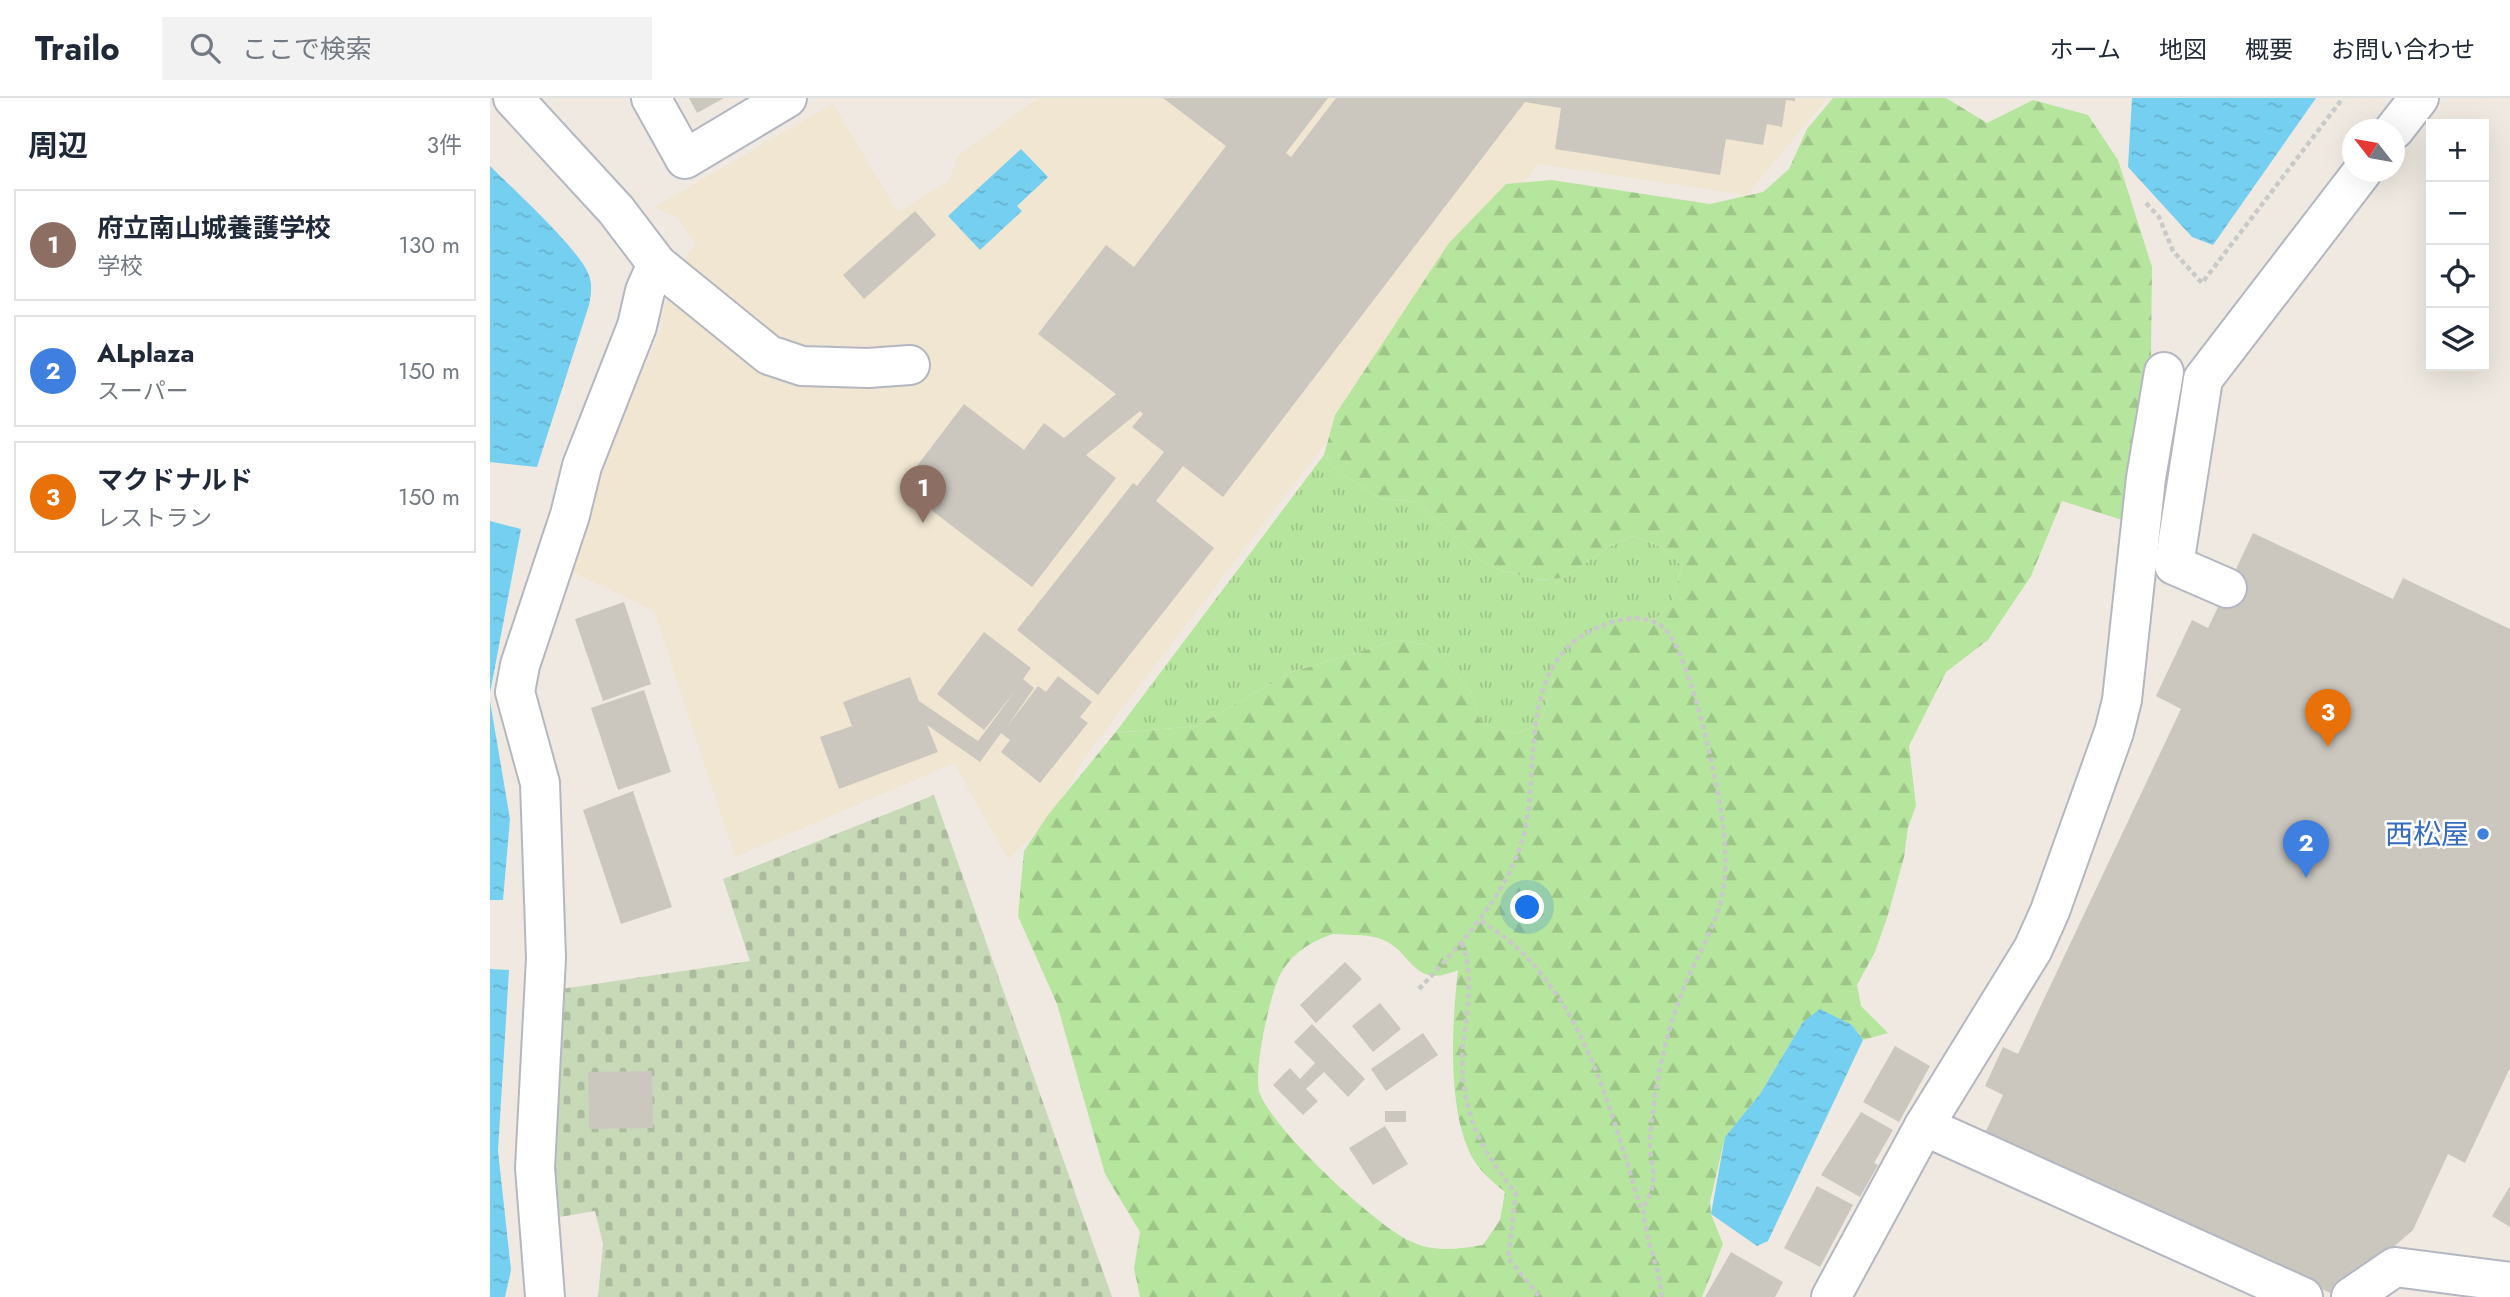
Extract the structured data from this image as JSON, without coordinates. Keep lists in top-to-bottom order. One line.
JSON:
{"places":["西松屋"],"north":"top left","page":{"header":"Trailo","search":"ここで検索","nav":["ホーム","地図","概要","お問い合わせ"],"heading":["周辺","3件"],"map_buttons":["+","−"],"list":[{"mark":"1","name":"府立南山城養護学校","note":"学校","value":"130 m"},{"mark":"2","name":"ALplaza","note":"スーパー","value":"150 m"},{"mark":"3","name":"マクドナルド","note":"レストラン","value":"150 m"}],"pins":["1","3","2"]}}
